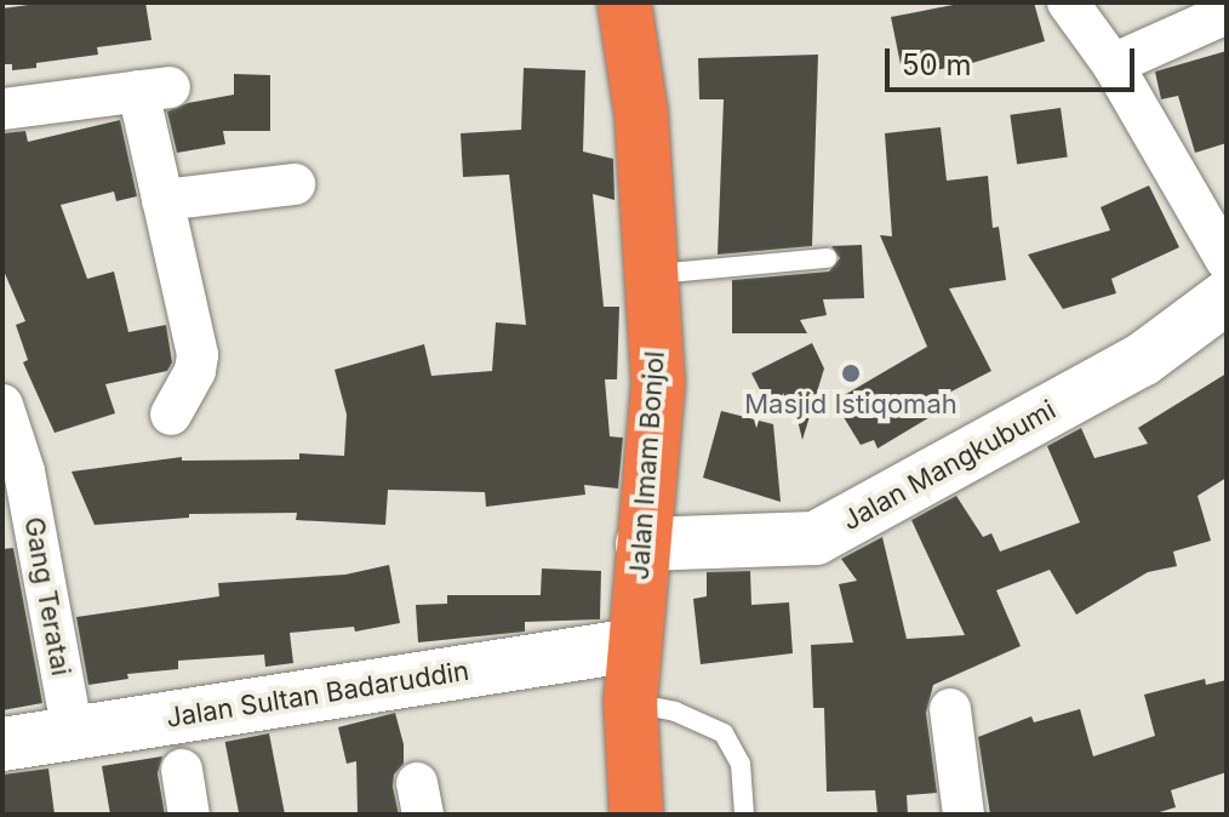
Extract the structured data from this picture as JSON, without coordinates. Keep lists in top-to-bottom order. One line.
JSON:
{"streets":{"highway":["Jalan Imam Bonjol"],"street":["Jalan Mangkubumi","Gang Teratai","Jalan Sultan Badaruddin"]},"crossings":[["Jalan Imam Bonjol","Jalan Mangkubumi"],["Jalan Imam Bonjol","Jalan Sultan Badaruddin"],["Gang Teratai","Jalan Sultan Badaruddin"]],"places":["Masjid Istiqomah"],"scale_bar":"50 m"}
